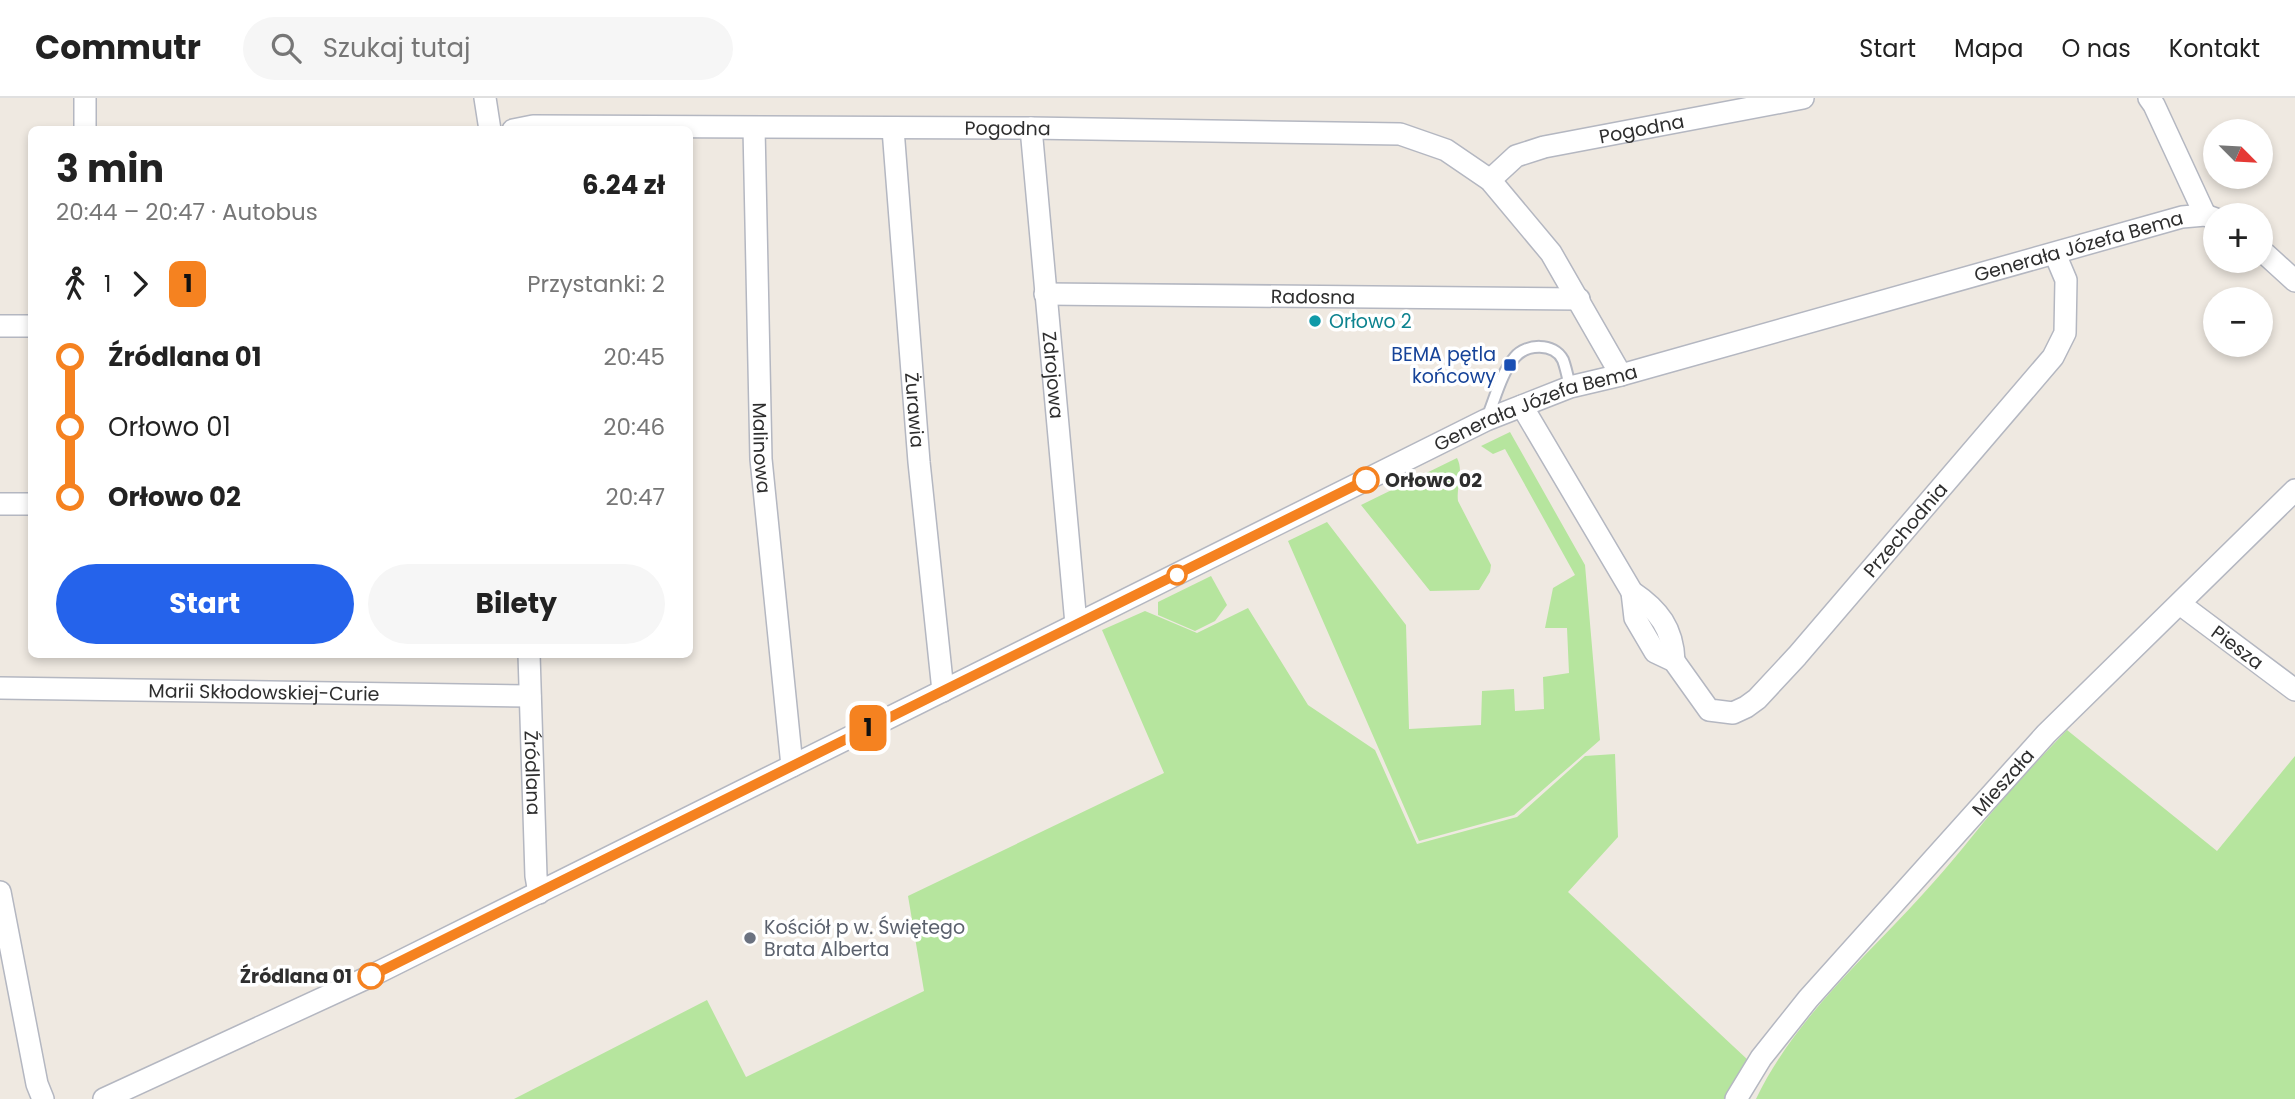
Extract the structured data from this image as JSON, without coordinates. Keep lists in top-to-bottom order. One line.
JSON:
{"streets":{"street":["Pogodna","Generała Józefa Bema","Radosna","Zdrojowa","Żurawia","Malinowa","Przechodnia","Piesza","Marii Skłodowskiej-Curie","Źródlana","Mieszała"]},"crossings":[["Pogodna","Generała Józefa Bema"],["Pogodna","Radosna"],["Pogodna","Zdrojowa"],["Pogodna","Żurawia"],["Pogodna","Malinowa"],["Generała Józefa Bema","Zdrojowa"],["Generała Józefa Bema","Żurawia"],["Generała Józefa Bema","Malinowa"],["Generała Józefa Bema","Przechodnia"],["Generała Józefa Bema","Źródlana"],["Radosna","Zdrojowa"],["Piesza","Mieszała"],["Marii Skłodowskiej-Curie","Źródlana"]],"places":{"other":["Orłowo 2","Orłowo 02","Kościół p w. Świętego Brata Alberta","Źródlana 01"],"transit":["BEMA pętla końcowy"]},"lines":["bus line 1"],"north":"bottom right","page":{"header":"Commutr","search":"Szukaj tutaj","nav":["Start","Mapa","O nas","Kontakt"],"on_map":"1","map_buttons":["+","−"],"heading":["3 min","20:44 – 20:47 · Autobus","6.24 zł"],"legs":["1","1","Przystanki: 2"],"list":[{"name":"Źródlana 01","value":"20:45"},{"name":"Orłowo 01","value":"20:46"},{"name":"Orłowo 02","value":"20:47"}],"buttons":["Start","Bilety"]}}
